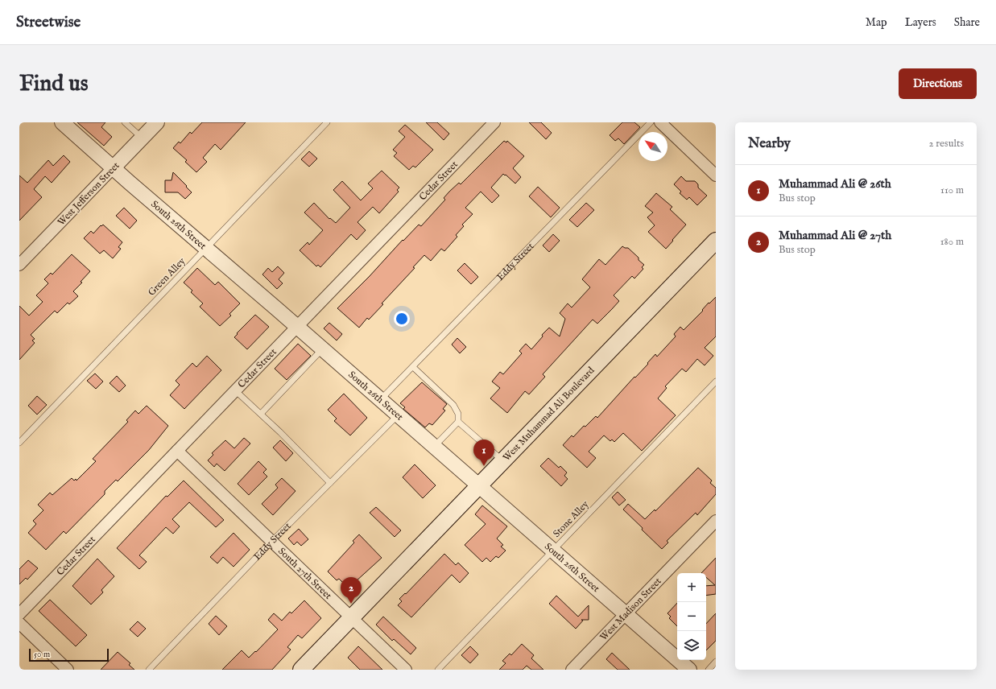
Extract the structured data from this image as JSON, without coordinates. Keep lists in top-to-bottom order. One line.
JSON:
{"streets":{"main road":["West Muhammad Ali Boulevard"],"street":["Cedar Street","West Jefferson Street","South 26th Street","South 27th Street","West Madison Street"],"lane":["Eddy Street","Green Alley","Stone Alley"]},"crossings":[["Cedar Street","South 26th Street"],["Cedar Street","South 27th Street"],["West Jefferson Street","South 26th Street"],["South 26th Street","Eddy Street"],["South 26th Street","Green Alley"],["South 26th Street","West Muhammad Ali Boulevard"],["South 26th Street","Stone Alley"],["South 26th Street","West Madison Street"],["Eddy Street","South 27th Street"],["West Muhammad Ali Boulevard","South 27th Street"]],"scale_bar":"50 m","north":"top left","page":{"header":"Streetwise","nav":["Map","Layers","Share"],"buttons":"Directions","title":"Find us","heading":["Nearby","2 results"],"list":[{"mark":"1","name":"Muhammad Ali @ 26th","note":"Bus stop","value":"110 m"},{"mark":"2","name":"Muhammad Ali @ 27th","note":"Bus stop","value":"180 m"}],"pins":["1","2"],"map_buttons":["+","−"],"scale":"50 m"}}
